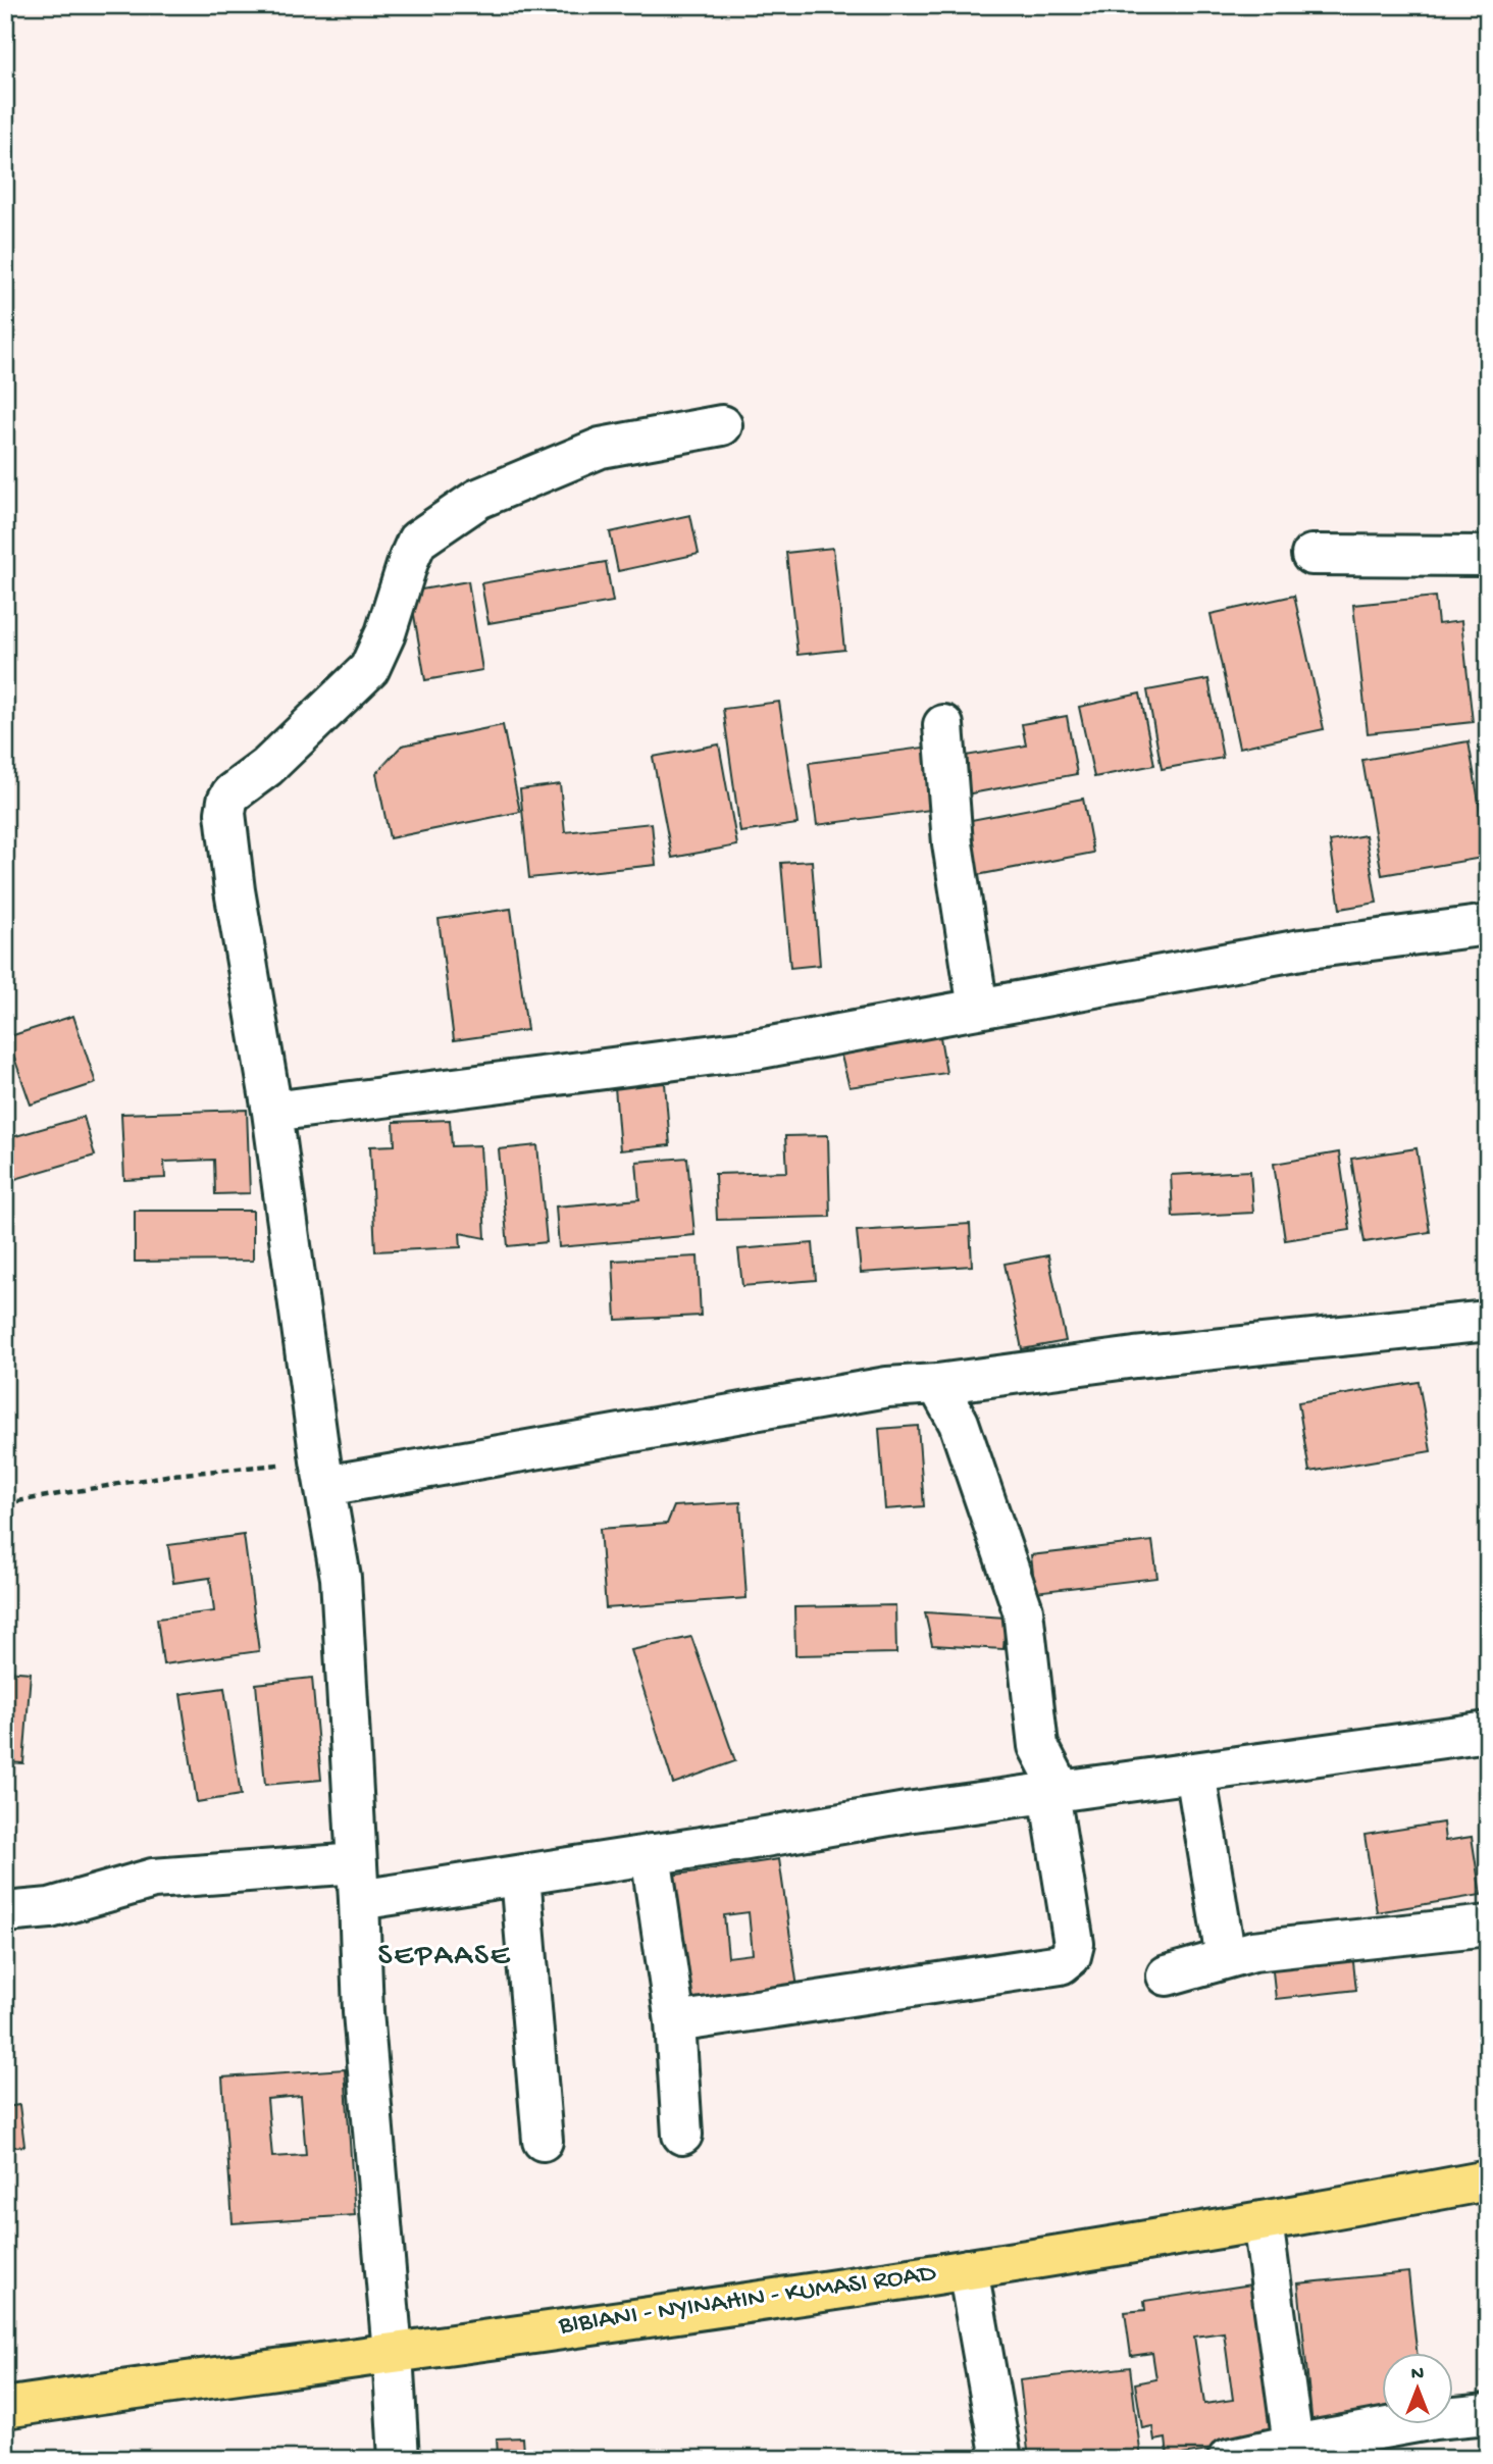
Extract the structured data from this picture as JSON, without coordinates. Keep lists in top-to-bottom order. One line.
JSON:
{"streets":{"main road":["BIBIANI - NYINAHIN - KUMASI ROAD"]},"districts":["SEPAASE"],"north":"top"}
